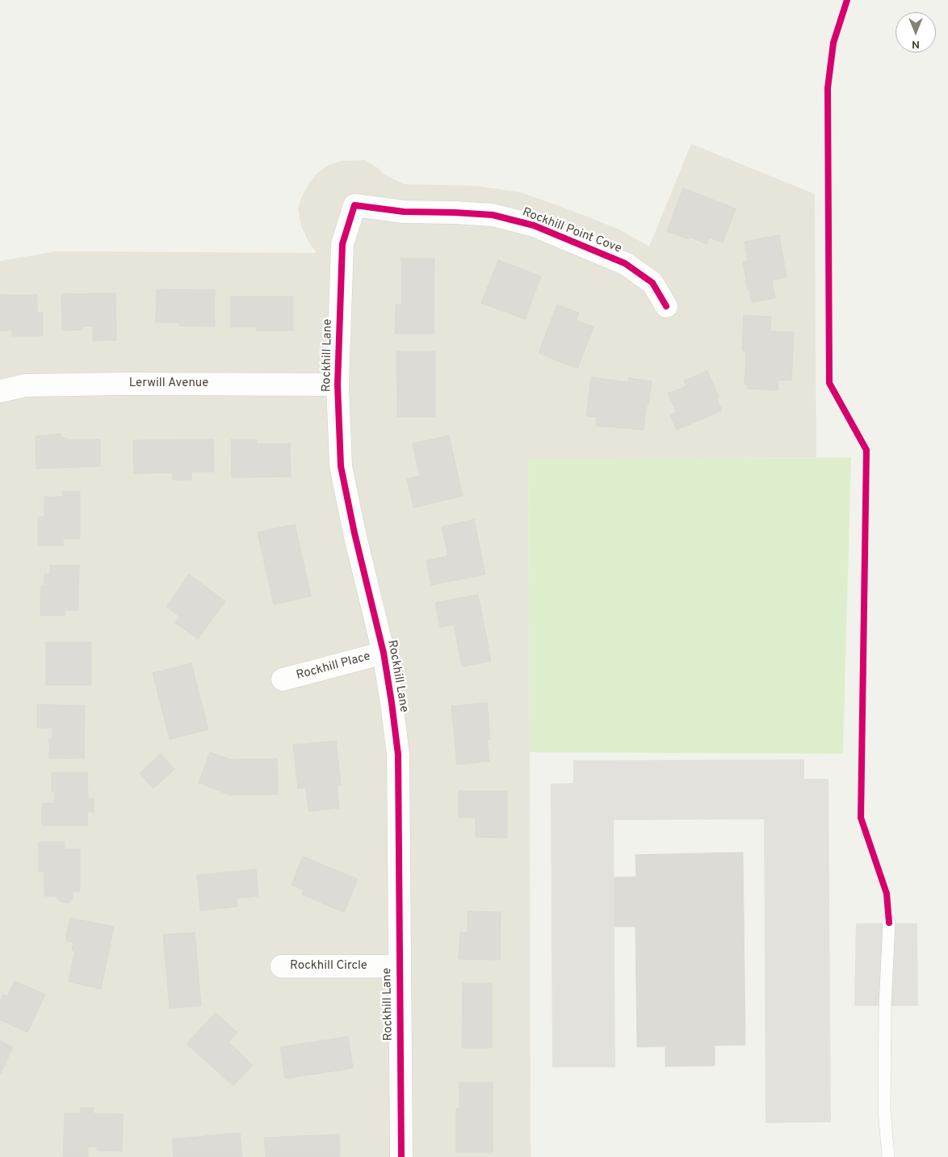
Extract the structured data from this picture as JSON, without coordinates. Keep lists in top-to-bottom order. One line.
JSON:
{"streets":{"street":["Rockhill Point Cove","Rockhill Lane","Lerwill Avenue","Rockhill Place","Rockhill Circle"]},"crossings":[["Rockhill Point Cove","Rockhill Lane"],["Rockhill Lane","Lerwill Avenue"],["Rockhill Lane","Rockhill Place"],["Rockhill Lane","Rockhill Circle"]],"north":"bottom"}
